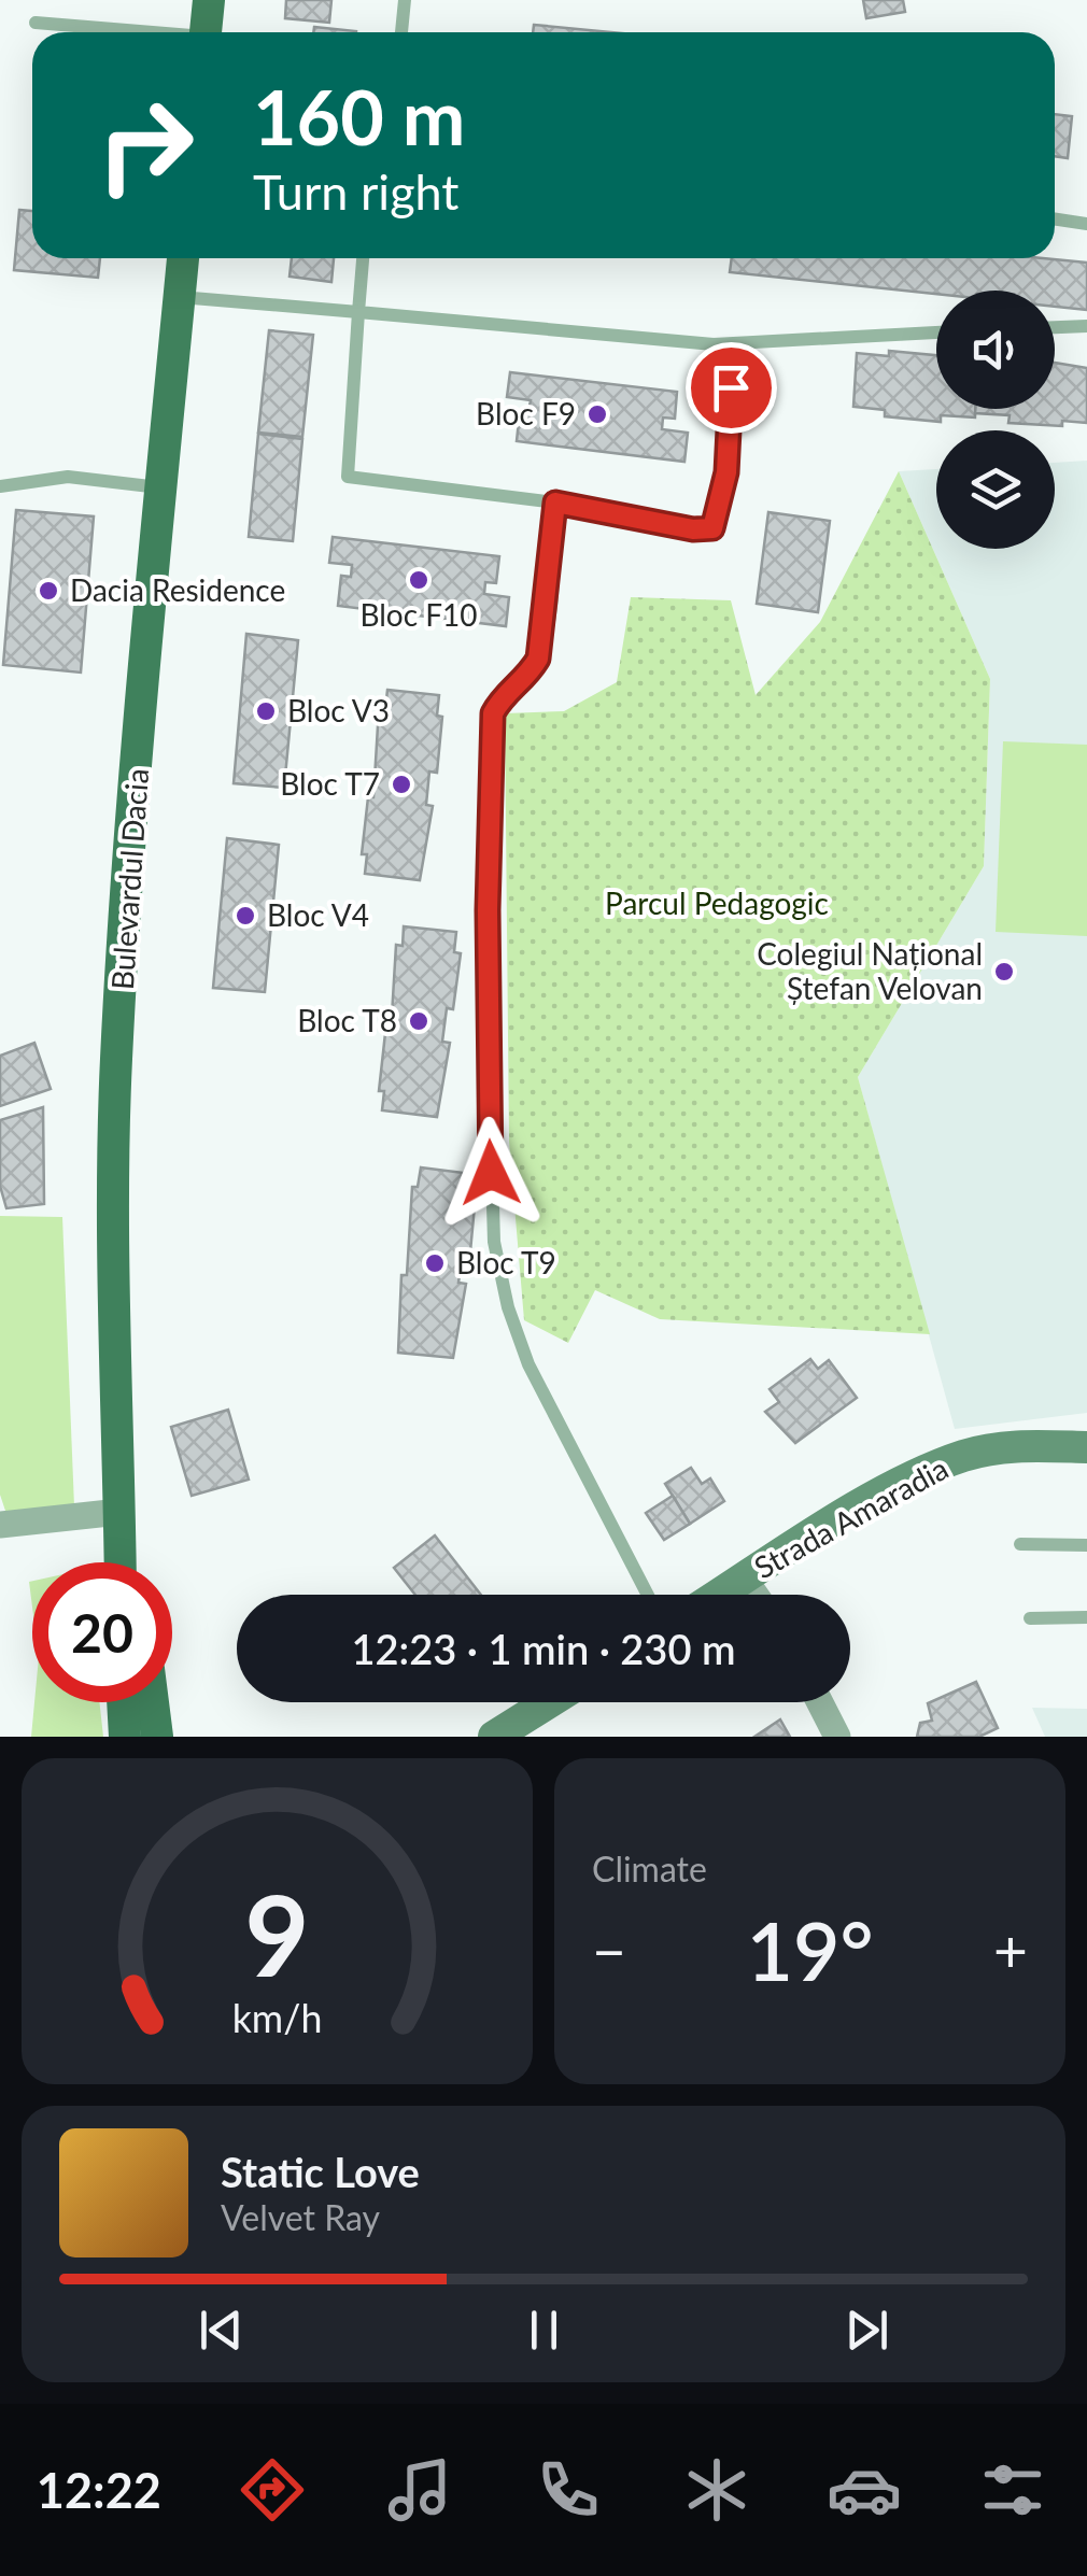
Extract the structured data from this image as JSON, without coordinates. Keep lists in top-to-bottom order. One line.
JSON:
{"streets":{"main road":["Bulevardul Dacia","Strada Amaradia"]},"parks":["Parcul Pedagogic"],"places":["Bloc F9","Bloc F10","Dacia Residence","Bloc V3","Bloc T7","Bloc V4","Colegiul Național Ștefan Velovan","Bloc T8","Bloc T9"],"page":{"turn":["160 m","Turn right"],"limit":"20","trip":"12:23 · 1 min · 230 m","tile":"Climate","heat":["−","19°","+"],"song":["Static Love","Velvet Ray"],"tabs":"12:22","gauge":["9","km/h"]}}
